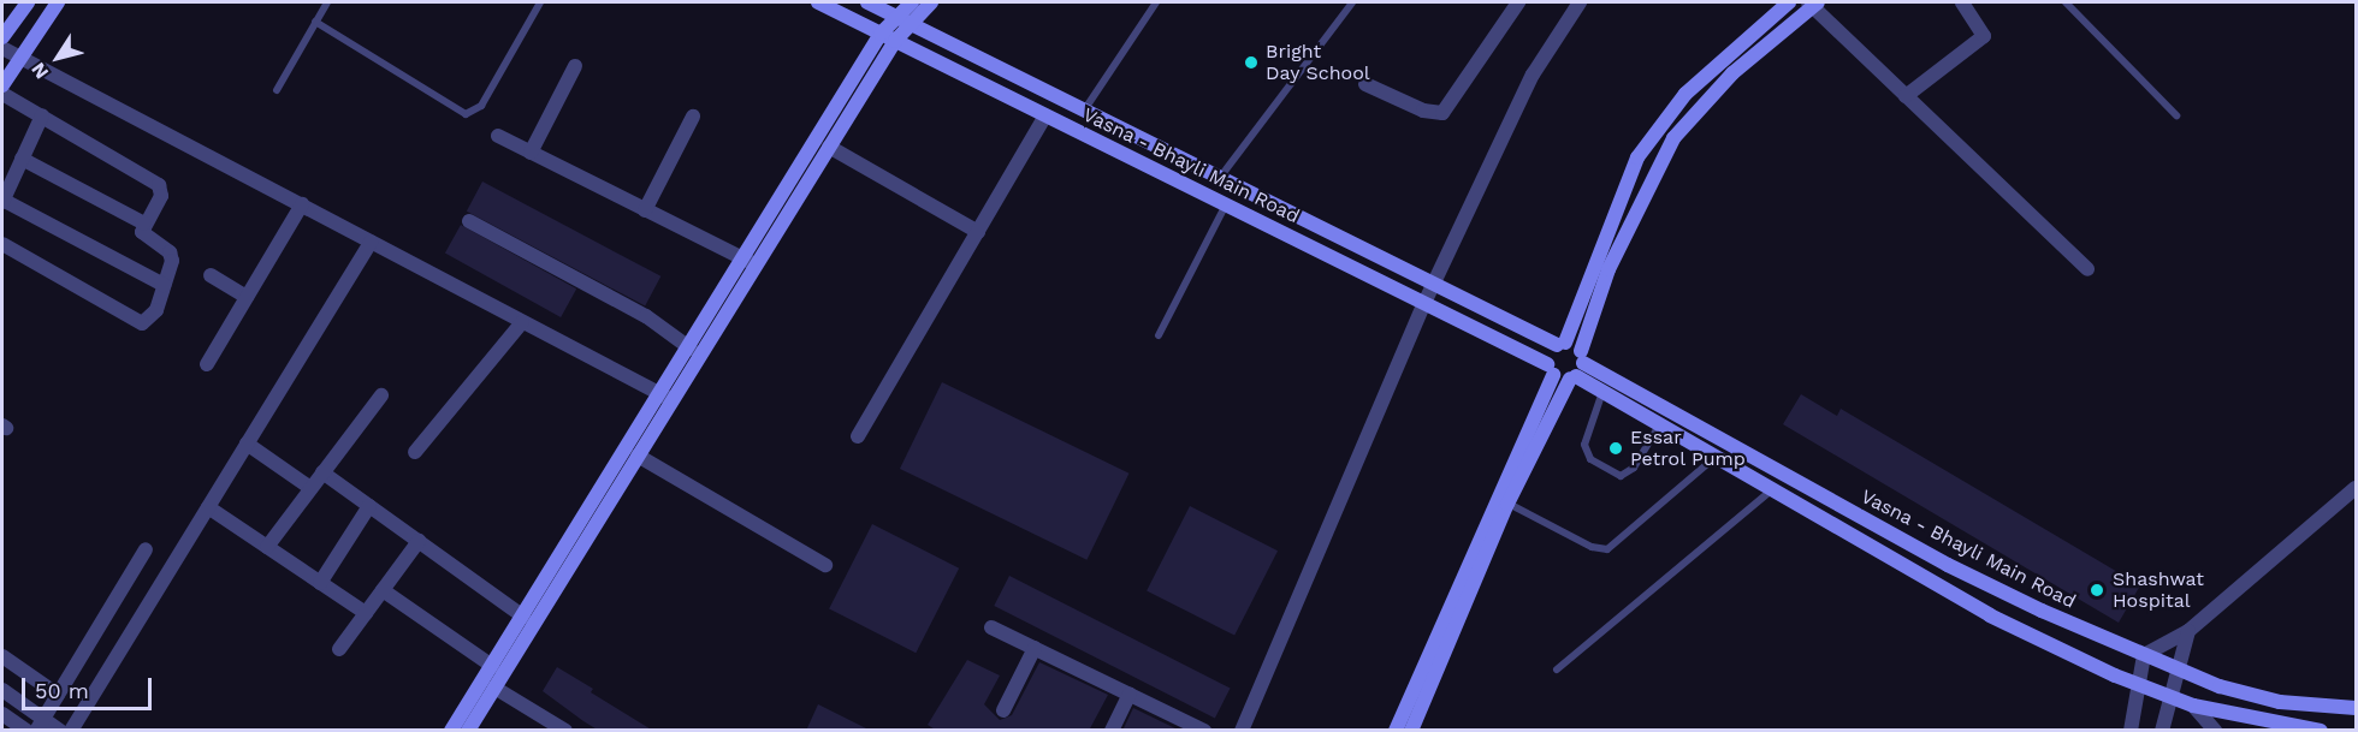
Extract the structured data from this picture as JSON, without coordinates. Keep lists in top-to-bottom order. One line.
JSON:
{"streets":{"main road":["Vasna - Bhayli Main Road"]},"places":["Bright Day School","Essar Petrol Pump","Shashwat Hospital"],"scale_bar":"50 m","north":"bottom left"}
